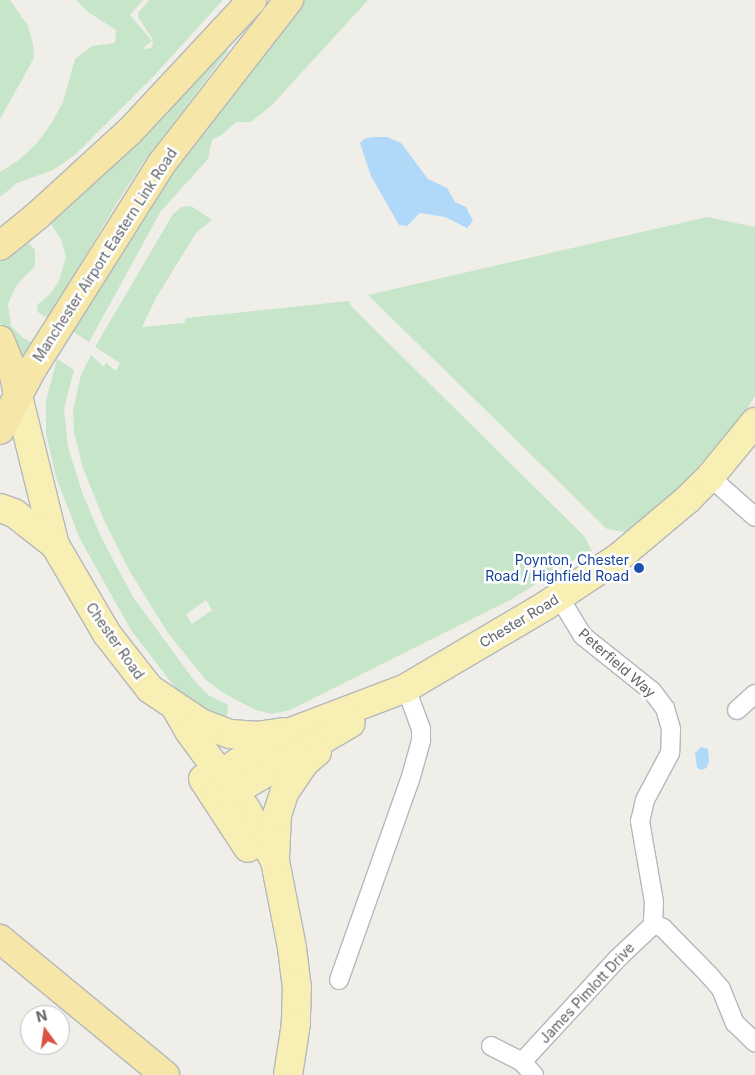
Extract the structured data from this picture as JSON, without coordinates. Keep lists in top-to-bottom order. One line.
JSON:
{"streets":{"highway":["Manchester Airport Eastern Link Road"],"main road":["Chester Road"],"street":["Peterfield Way","James Pimlott Drive"]},"crossings":[["Manchester Airport Eastern Link Road","Chester Road"],["Chester Road","Peterfield Way"],["Peterfield Way","James Pimlott Drive"]],"places":["Poynton, Chester Road / Highfield Road"],"north":"top"}
